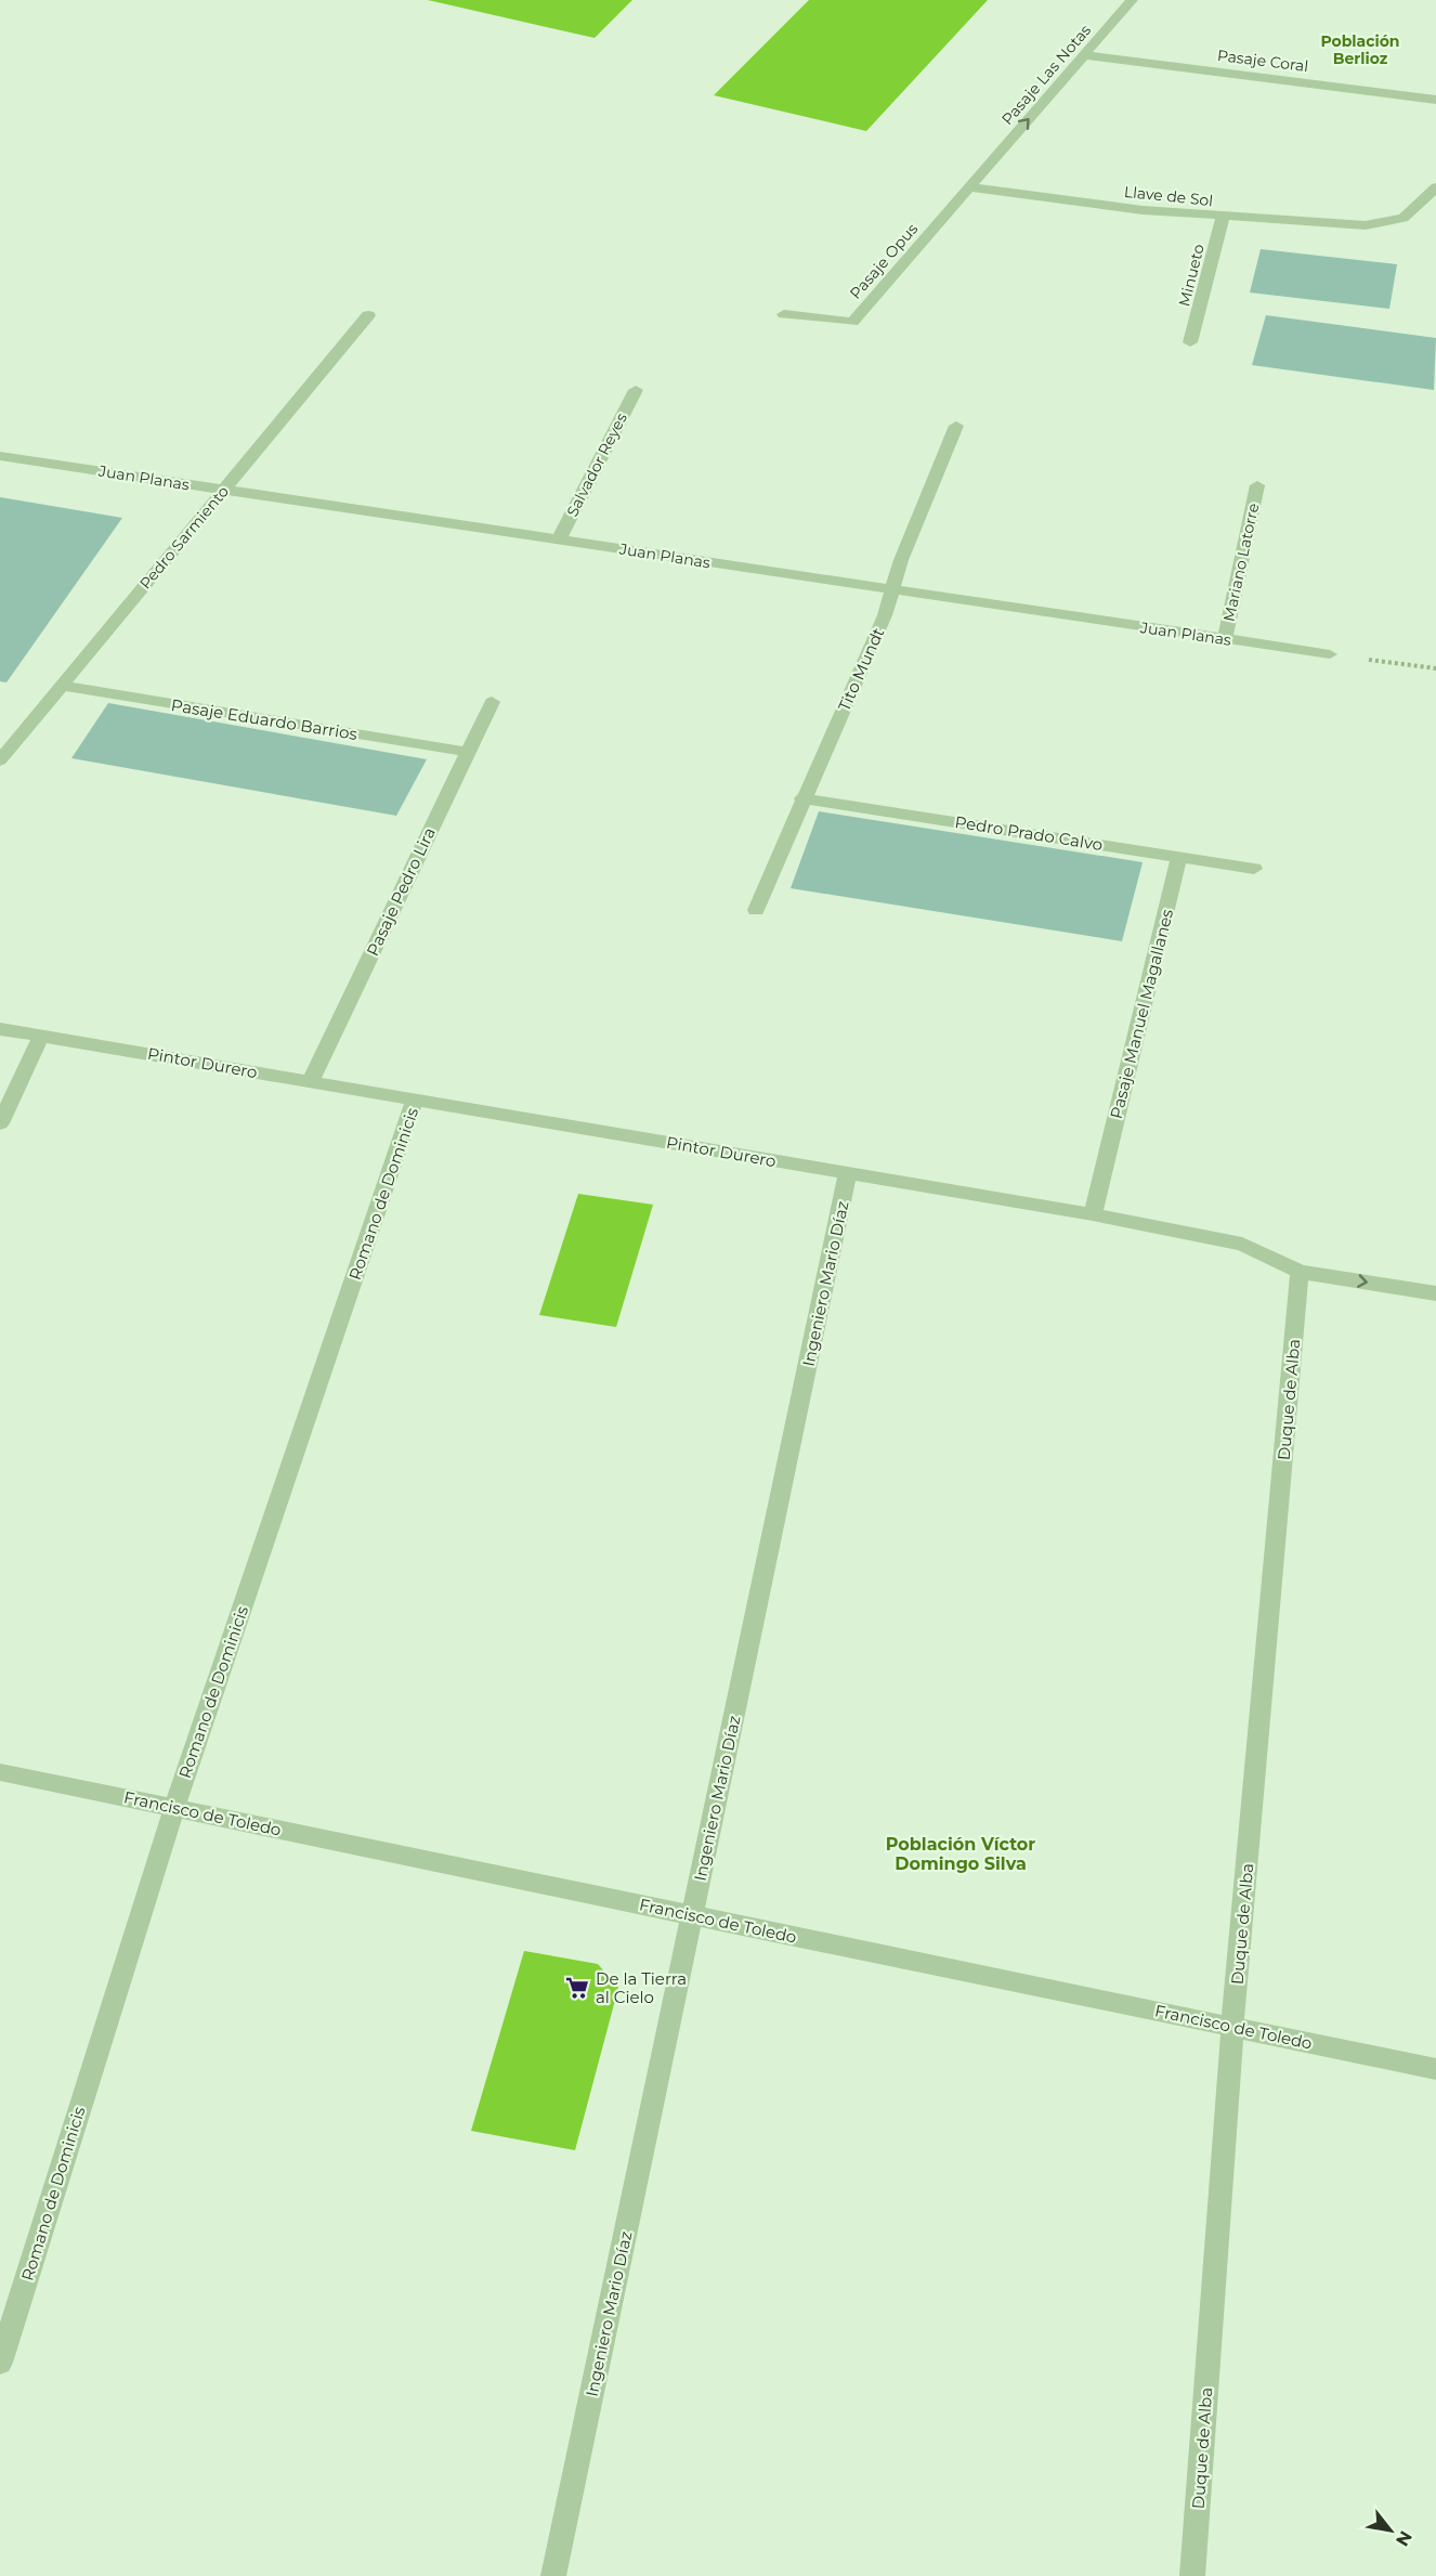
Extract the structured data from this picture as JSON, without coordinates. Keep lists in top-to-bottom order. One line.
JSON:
{"streets":{"street":["Pasaje Coral","Pasaje Las Notas","Llave de Sol","Pasaje Opus","Minueto","Salvador Reyes","Juan Planas","Pedro Sarmiento","Mariano Latorre","Tito Mundt","Pasaje Eduardo Barrios","Pedro Prado Calvo","Pasaje Pedro Lira","Pasaje Manuel Magallanes","Pintor Durero","Romano de Dominicis","Ingeniero Mario Díaz","Duque de Alba","Francisco de Toledo"]},"crossings":[["Pasaje Coral","Pasaje Las Notas"],["Pasaje Las Notas","Pasaje Opus"],["Llave de Sol","Pasaje Opus"],["Llave de Sol","Minueto"],["Salvador Reyes","Juan Planas"],["Juan Planas","Pedro Sarmiento"],["Juan Planas","Mariano Latorre"],["Juan Planas","Tito Mundt"],["Pedro Sarmiento","Pasaje Eduardo Barrios"],["Tito Mundt","Pedro Prado Calvo"],["Pasaje Eduardo Barrios","Pasaje Pedro Lira"],["Pedro Prado Calvo","Pasaje Manuel Magallanes"],["Pasaje Pedro Lira","Pintor Durero"],["Pasaje Manuel Magallanes","Pintor Durero"],["Pintor Durero","Romano de Dominicis"],["Pintor Durero","Ingeniero Mario Díaz"],["Pintor Durero","Duque de Alba"],["Romano de Dominicis","Francisco de Toledo"],["Ingeniero Mario Díaz","Francisco de Toledo"],["Duque de Alba","Francisco de Toledo"]],"one_way":["Pasaje Las Notas"],"districts":["Población Berlioz","Población Víctor Domingo Silva"],"places":{"supermarket":["De la Tierra al Cielo"]},"north":"bottom right"}
